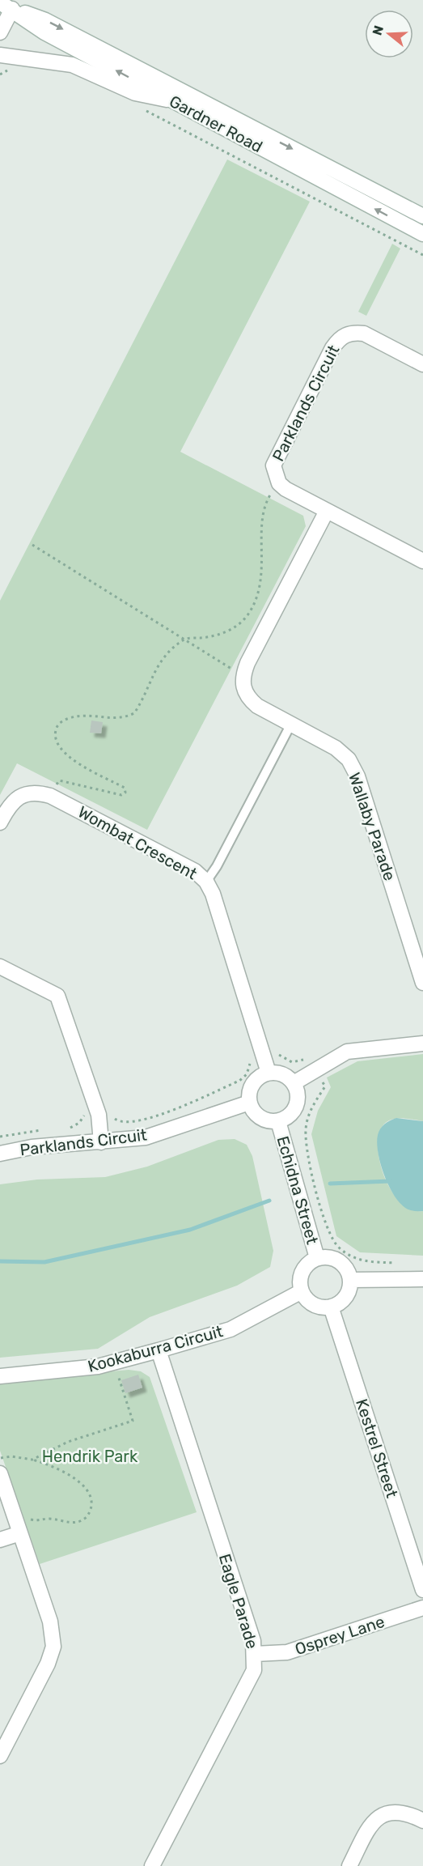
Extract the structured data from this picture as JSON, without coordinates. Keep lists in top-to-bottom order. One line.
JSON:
{"streets":{"street":["Gardner Road","Parklands Circuit","Wallaby Parade","Wombat Crescent","Echidna Street","Kookaburra Circuit","Kestrel Street","Eagle Parade","Osprey Lane"]},"crossings":[["Parklands Circuit","Wombat Crescent"],["Parklands Circuit","Echidna Street"],["Wombat Crescent","Echidna Street"],["Echidna Street","Kookaburra Circuit"],["Echidna Street","Kestrel Street"],["Kookaburra Circuit","Kestrel Street"],["Kookaburra Circuit","Eagle Parade"],["Eagle Parade","Osprey Lane"]],"parks":["Hendrik Park"],"north":"left"}
